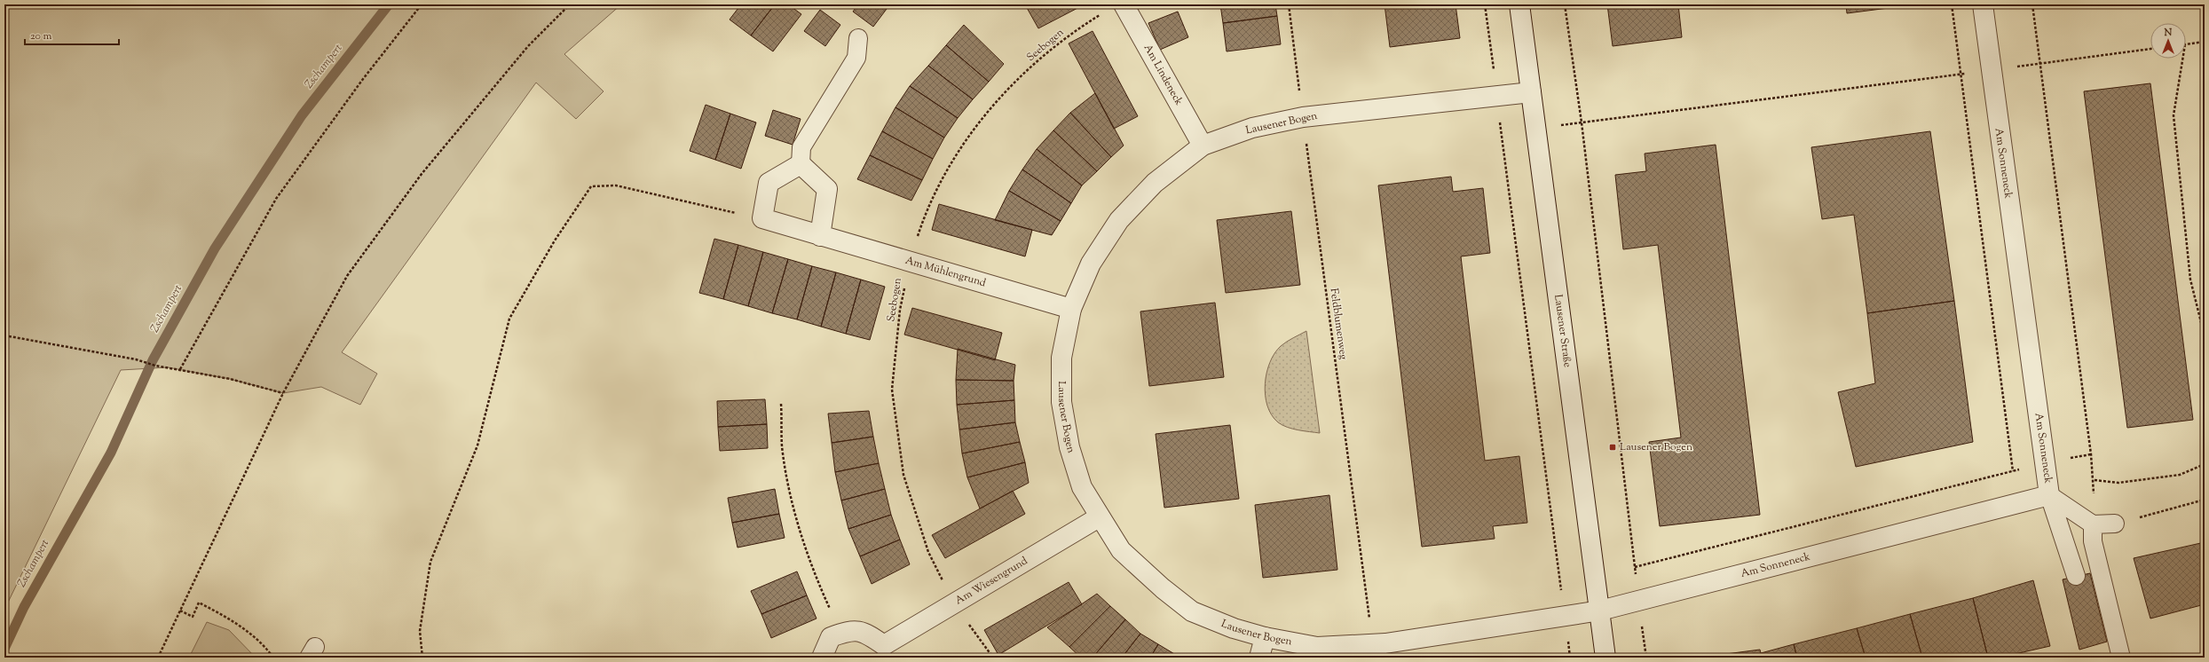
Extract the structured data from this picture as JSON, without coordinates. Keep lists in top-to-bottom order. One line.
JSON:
{"streets":{"street":["Am Lindeneck","Lausener Bogen","Am Sonneneck","Am Mühlengrund","Lausener Straße","Am Wiesengrund"],"path":["Seebogen","Feldblumenweg"]},"crossings":[["Seebogen","Am Mühlengrund"],["Seebogen","Am Wiesengrund"],["Am Lindeneck","Lausener Bogen"],["Lausener Bogen","Am Sonneneck"],["Lausener Bogen","Am Mühlengrund"],["Lausener Bogen","Feldblumenweg"],["Lausener Bogen","Lausener Straße"],["Lausener Bogen","Am Wiesengrund"],["Am Sonneneck","Lausener Straße"]],"water":["Zschampert"],"places":{"transit":["Lausener Bogen"]},"scale_bar":"20 m","north":"top"}
